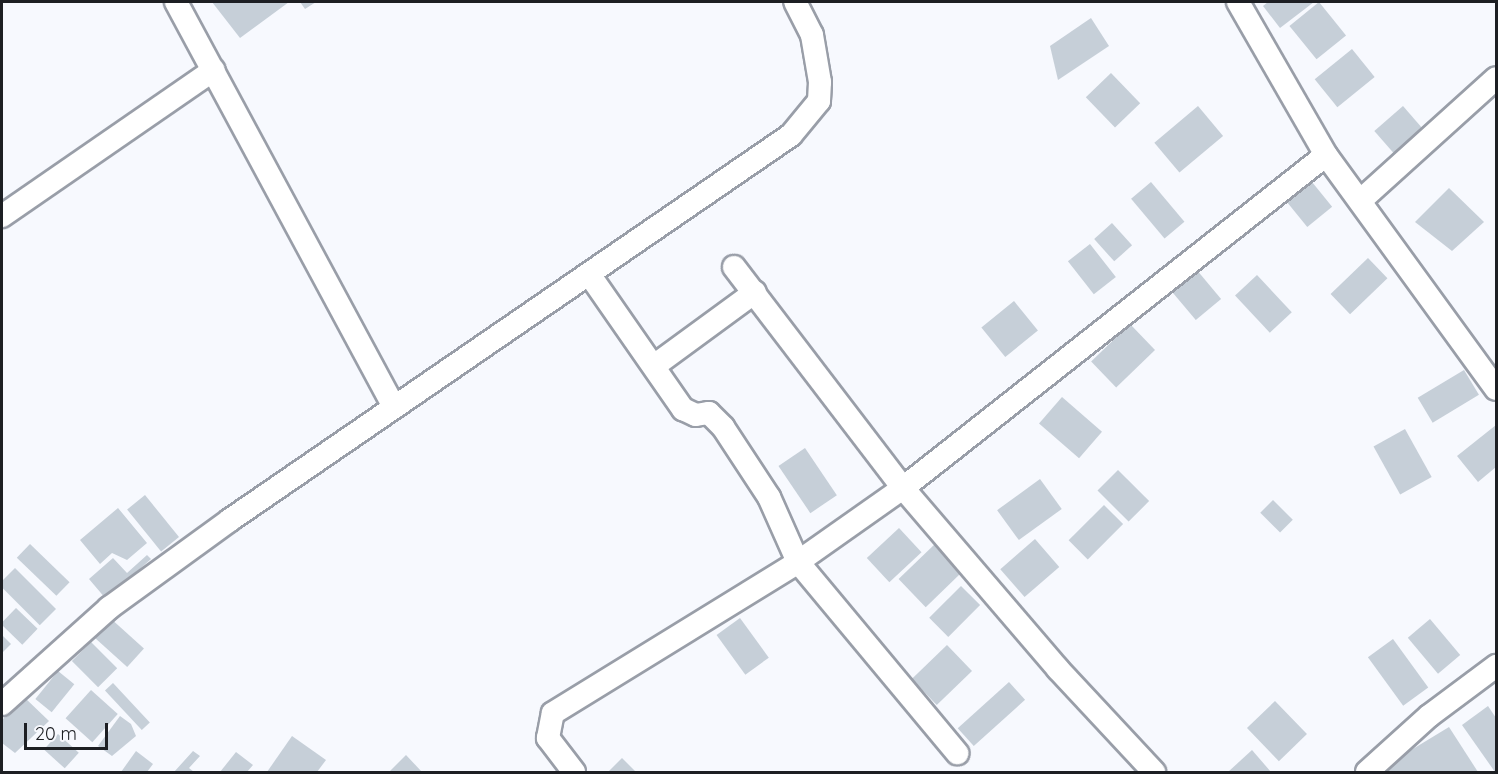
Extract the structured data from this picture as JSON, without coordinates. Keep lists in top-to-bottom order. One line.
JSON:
{"scale_bar":"20 m"}
